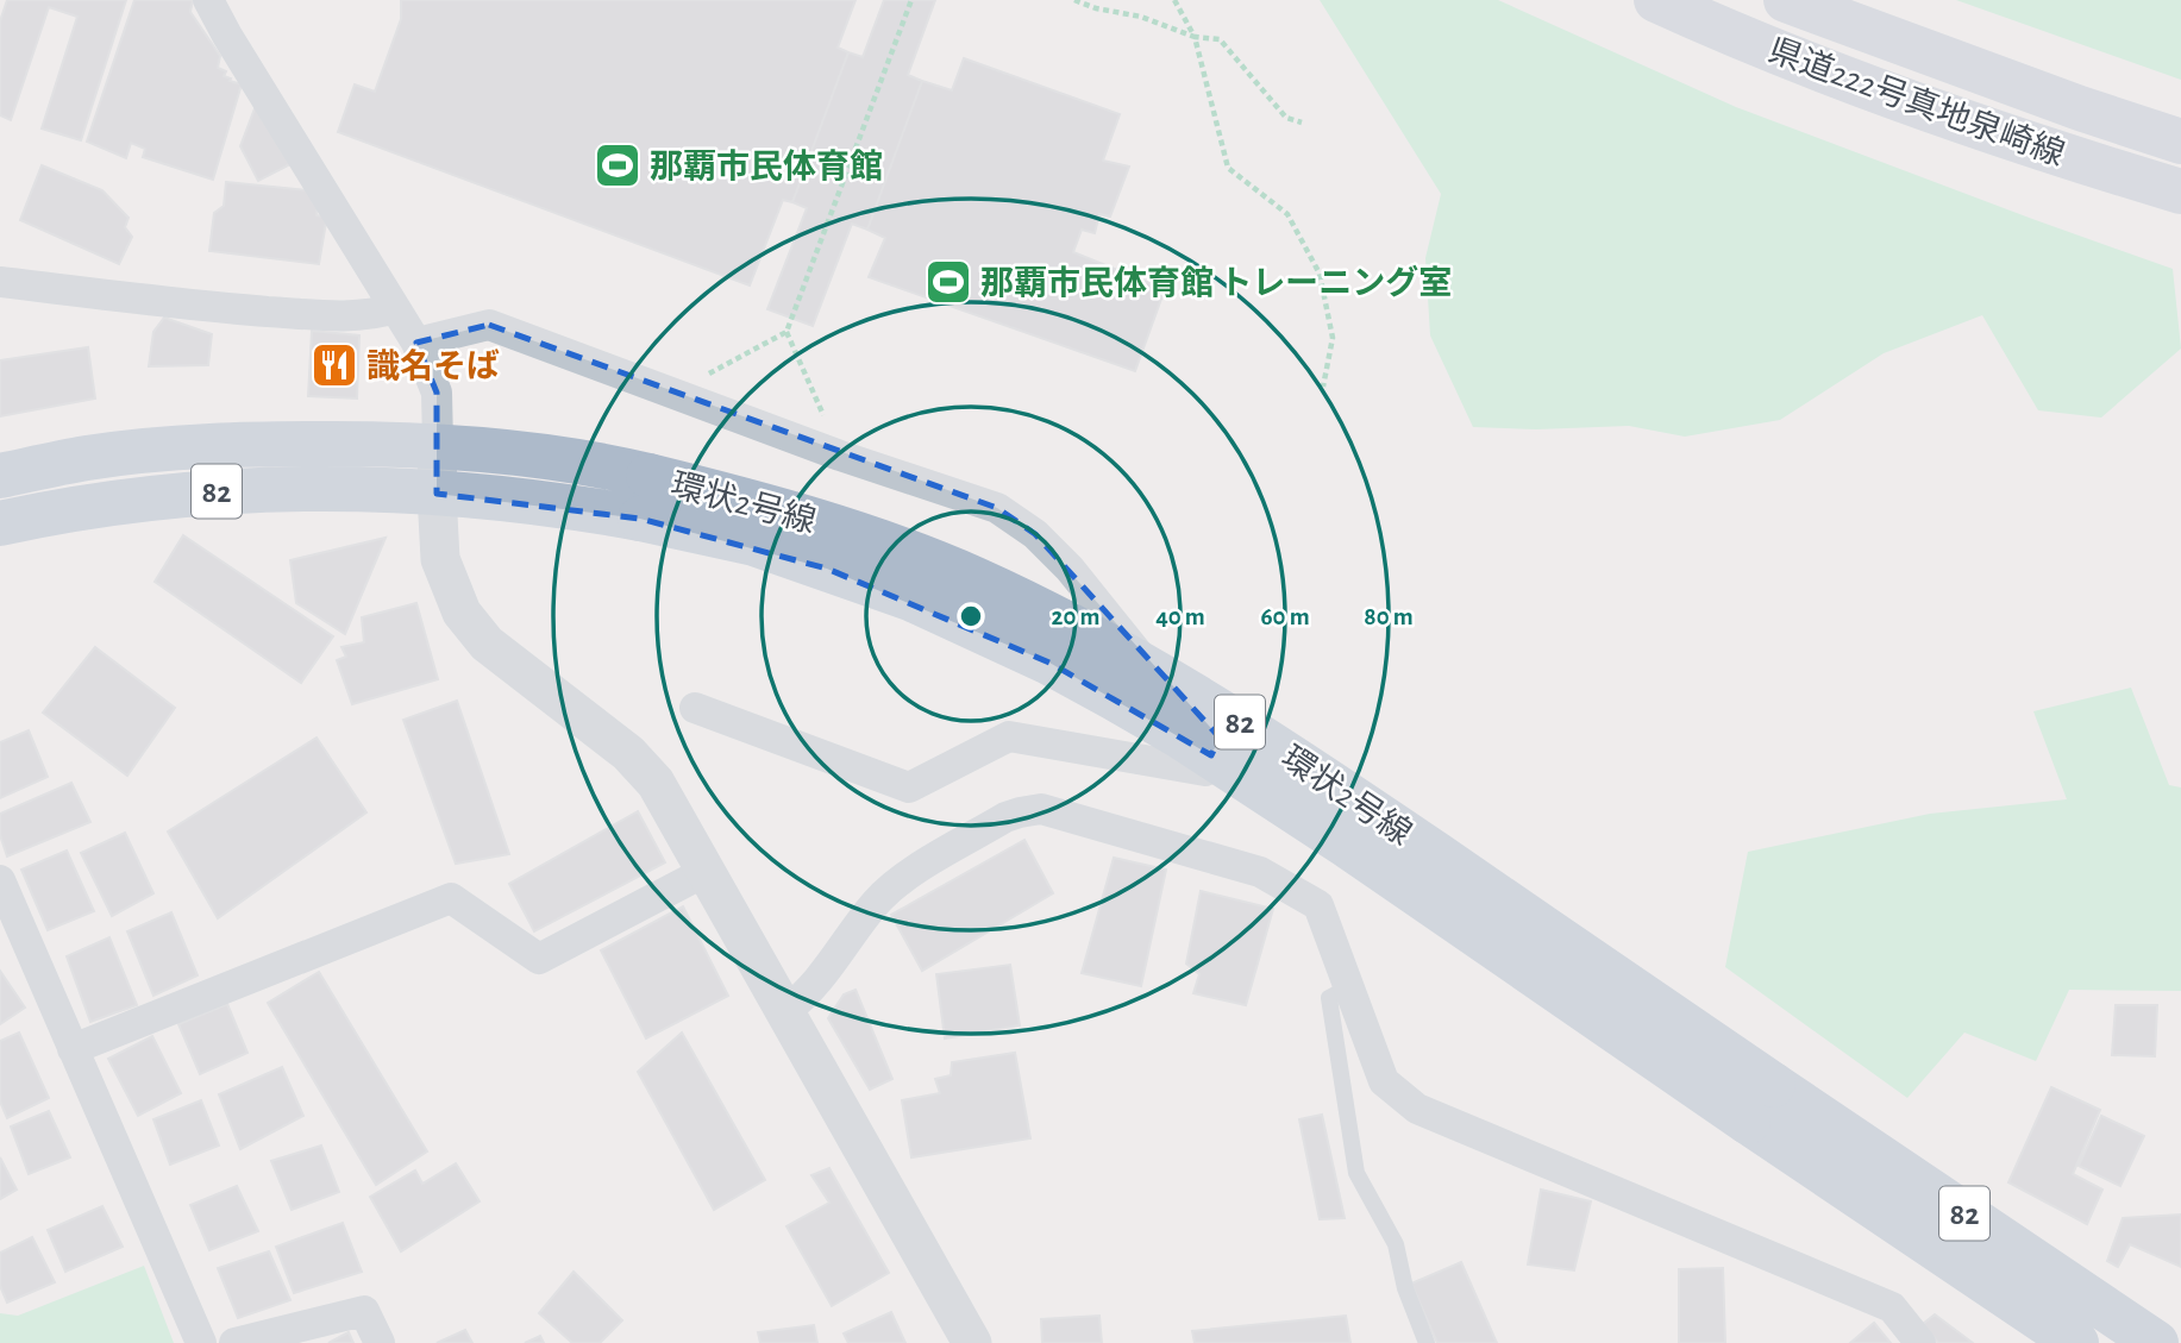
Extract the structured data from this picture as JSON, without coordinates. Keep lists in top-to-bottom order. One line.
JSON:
{"streets":{"main road":["県道222号真地泉崎線","82","環状2号線"]},"places":{"sports":["那覇市民体育館","那覇市民体育館 トレーニング室"],"restaurant":["識名そば"]},"rings":["20 m","40 m","60 m","80 m"]}
